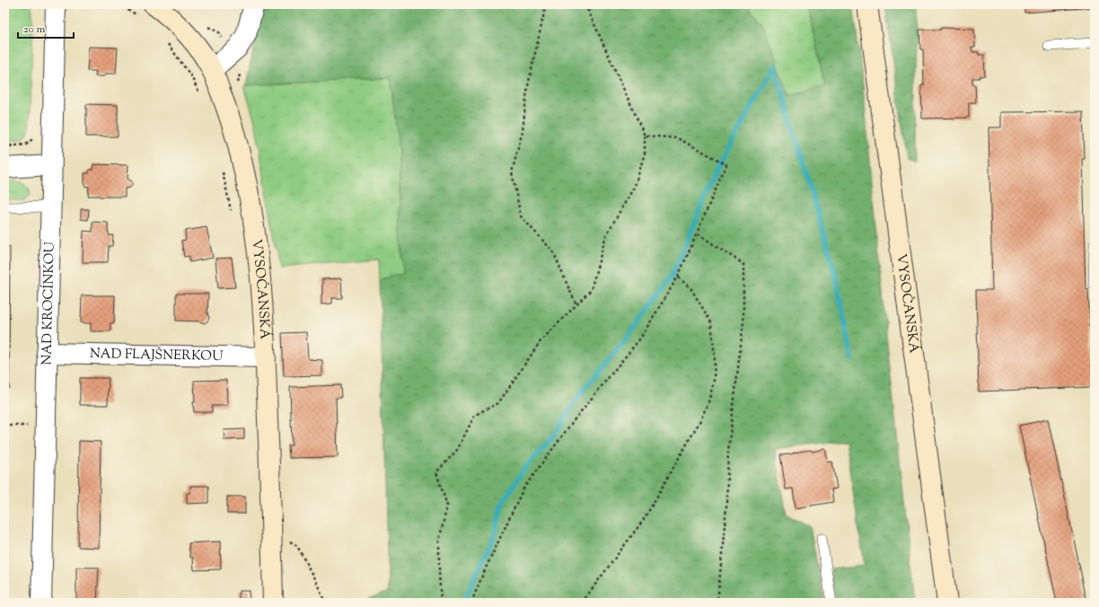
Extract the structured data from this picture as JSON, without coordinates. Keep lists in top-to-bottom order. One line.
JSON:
{"streets":{"main road":["VYSOČANSKÁ"],"street":["NAD KROCÍNKOU","NAD FLAJŠNERKOU"]},"crossings":[["VYSOČANSKÁ","NAD FLAJŠNERKOU"],["NAD KROCÍNKOU","NAD FLAJŠNERKOU"]],"scale_bar":"20 m"}
